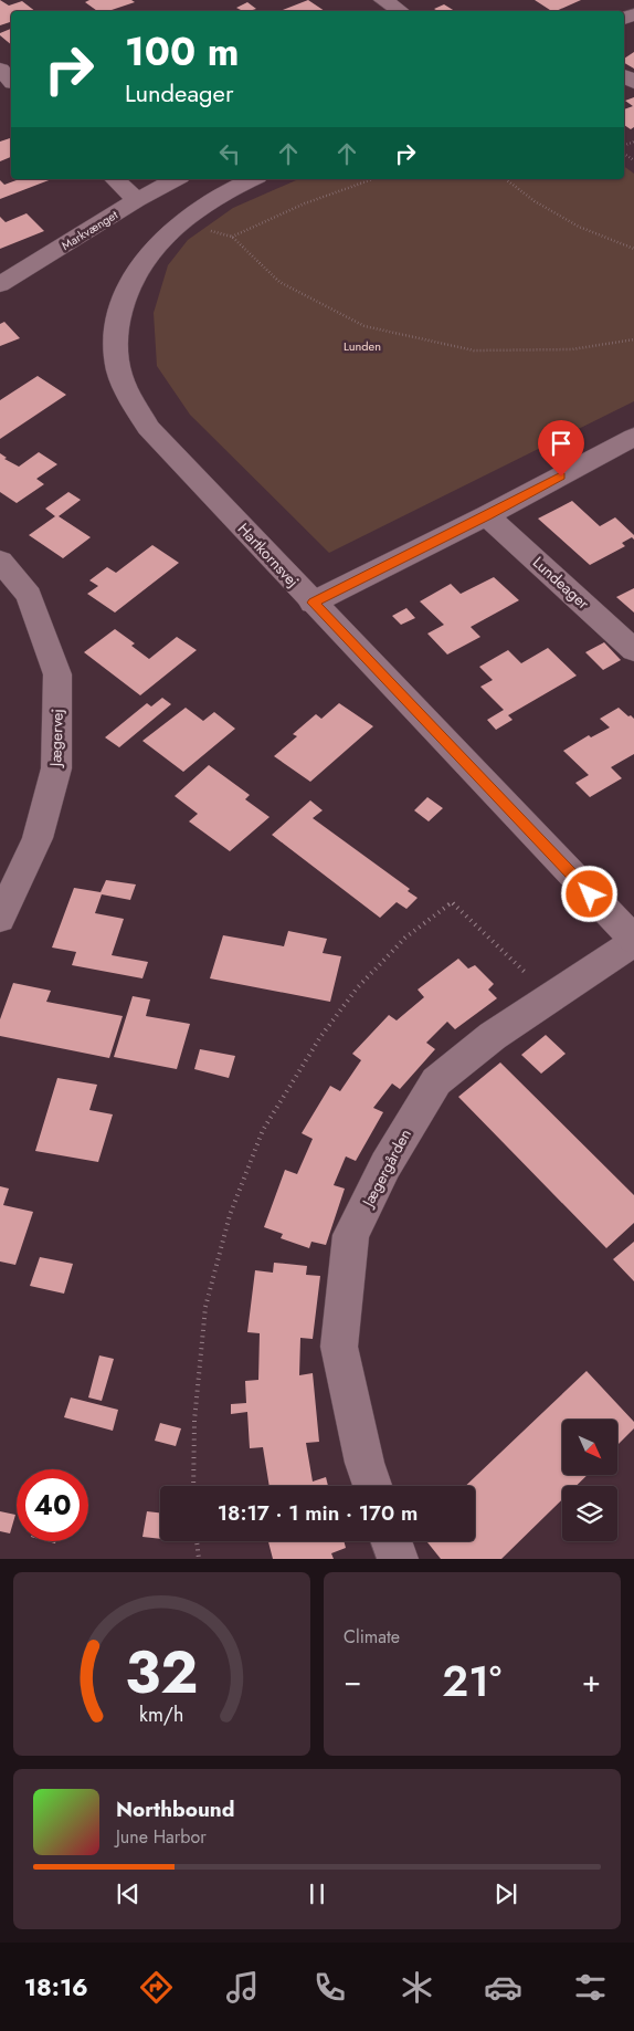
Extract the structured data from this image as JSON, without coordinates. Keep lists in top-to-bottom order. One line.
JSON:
{"streets":{"street":["Markvænget","Hartkornsvej","Lundeager","Jægervej","Jægergården"]},"crossings":[["Hartkornsvej","Jægergården"]],"parks":["Lunden"],"north":"bottom right","page":{"turn":["100 m","Lundeager"],"limit":"40","trip":"18:17 · 1 min · 170 m","tile":"Climate","heat":["−","21°","+"],"song":["Northbound","June Harbor"],"tabs":"18:16","gauge":["32","km/h"]}}
